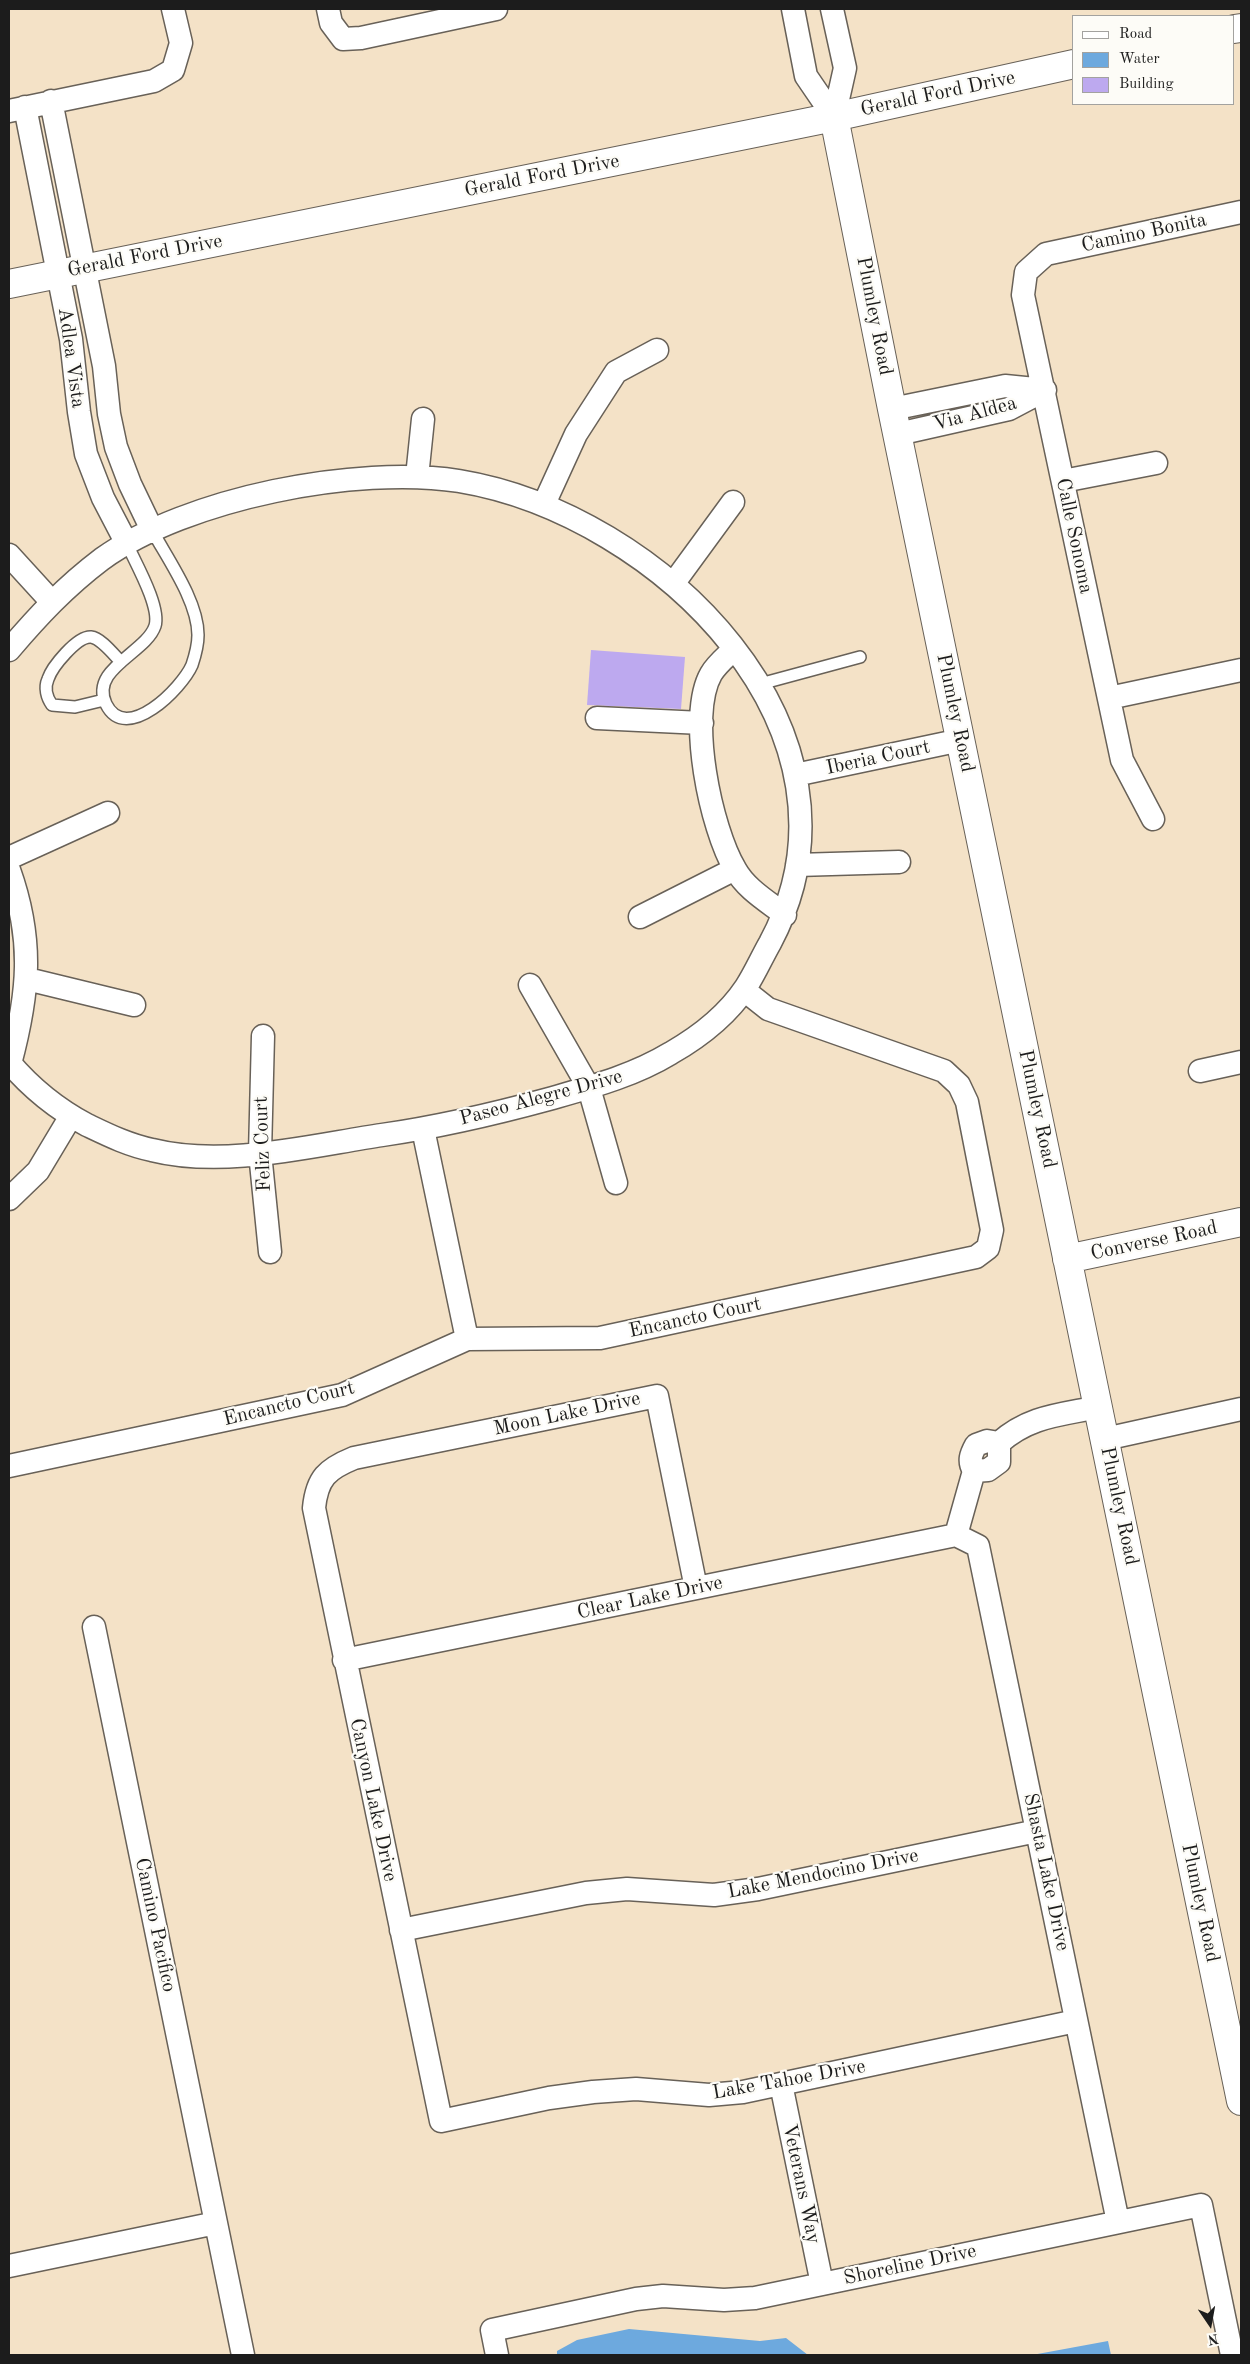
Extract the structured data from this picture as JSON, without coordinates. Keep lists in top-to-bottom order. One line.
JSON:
{"streets":{"street":["Gerald Ford Drive","Camino Bonita","Plumley Road","Adlea Vista","Via Aldea","Calle Sonoma","Iberia Court","Paseo Alegre Drive","Feliz Court","Converse Road","Encancto Court","Moon Lake Drive","Clear Lake Drive","Canyon Lake Drive","Shasta Lake Drive","Lake Mendocino Drive","Camino Pacifico","Lake Tahoe Drive","Veterans Way","Shoreline Drive"]},"crossings":[["Gerald Ford Drive","Plumley Road"],["Gerald Ford Drive","Adlea Vista"],["Camino Bonita","Calle Sonoma"],["Plumley Road","Via Aldea"],["Plumley Road","Iberia Court"],["Plumley Road","Converse Road"],["Adlea Vista","Paseo Alegre Drive"],["Via Aldea","Calle Sonoma"],["Iberia Court","Paseo Alegre Drive"],["Paseo Alegre Drive","Feliz Court"],["Paseo Alegre Drive","Encancto Court"],["Moon Lake Drive","Clear Lake Drive"],["Moon Lake Drive","Canyon Lake Drive"],["Clear Lake Drive","Canyon Lake Drive"],["Clear Lake Drive","Shasta Lake Drive"],["Canyon Lake Drive","Lake Mendocino Drive"],["Canyon Lake Drive","Lake Tahoe Drive"],["Shasta Lake Drive","Lake Mendocino Drive"],["Shasta Lake Drive","Lake Tahoe Drive"],["Shasta Lake Drive","Shoreline Drive"],["Lake Tahoe Drive","Veterans Way"],["Veterans Way","Shoreline Drive"]],"legend":["Road","Water","Building"],"north":"bottom"}
